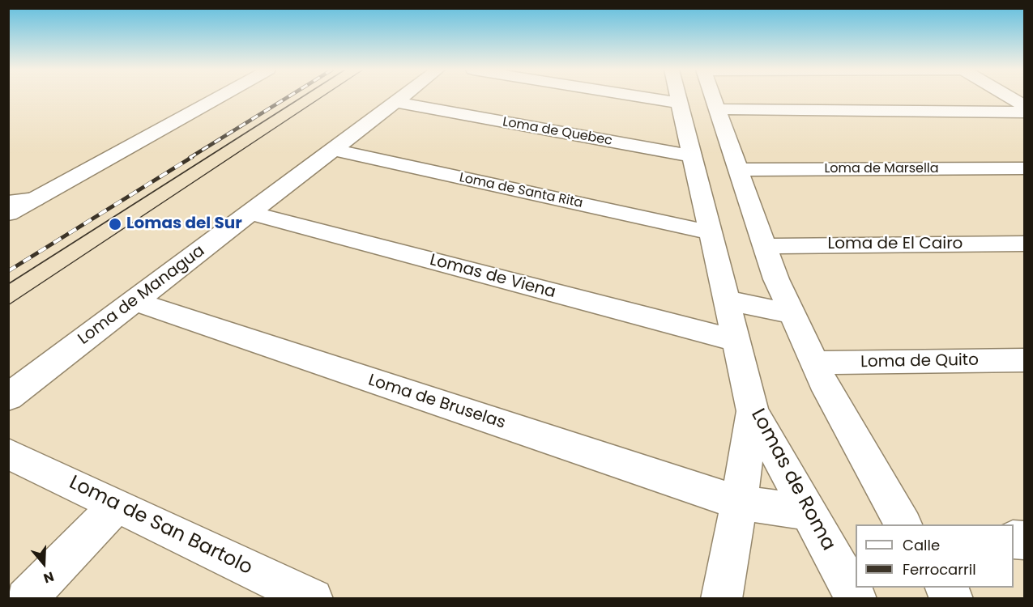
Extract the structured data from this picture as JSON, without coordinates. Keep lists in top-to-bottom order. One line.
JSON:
{"streets":{"street":["Loma de Quebec","Loma de Marsella","Loma de Santa Rita","Loma de El Cairo","Lomas de Viena","Loma de Managua","Loma de Quito","Loma de Bruselas","Lomas de Roma","Loma de San Bartolo"]},"crossings":[["Loma de Quebec","Loma de Managua"],["Loma de Quebec","Lomas de Roma"],["Loma de Santa Rita","Loma de Managua"],["Loma de Santa Rita","Lomas de Roma"],["Lomas de Viena","Loma de Managua"],["Lomas de Viena","Lomas de Roma"],["Loma de Managua","Loma de Bruselas"],["Loma de Bruselas","Lomas de Roma"]],"places":["Lomas del Sur"],"legend":["Calle","Ferrocarril"],"north":"bottom"}
